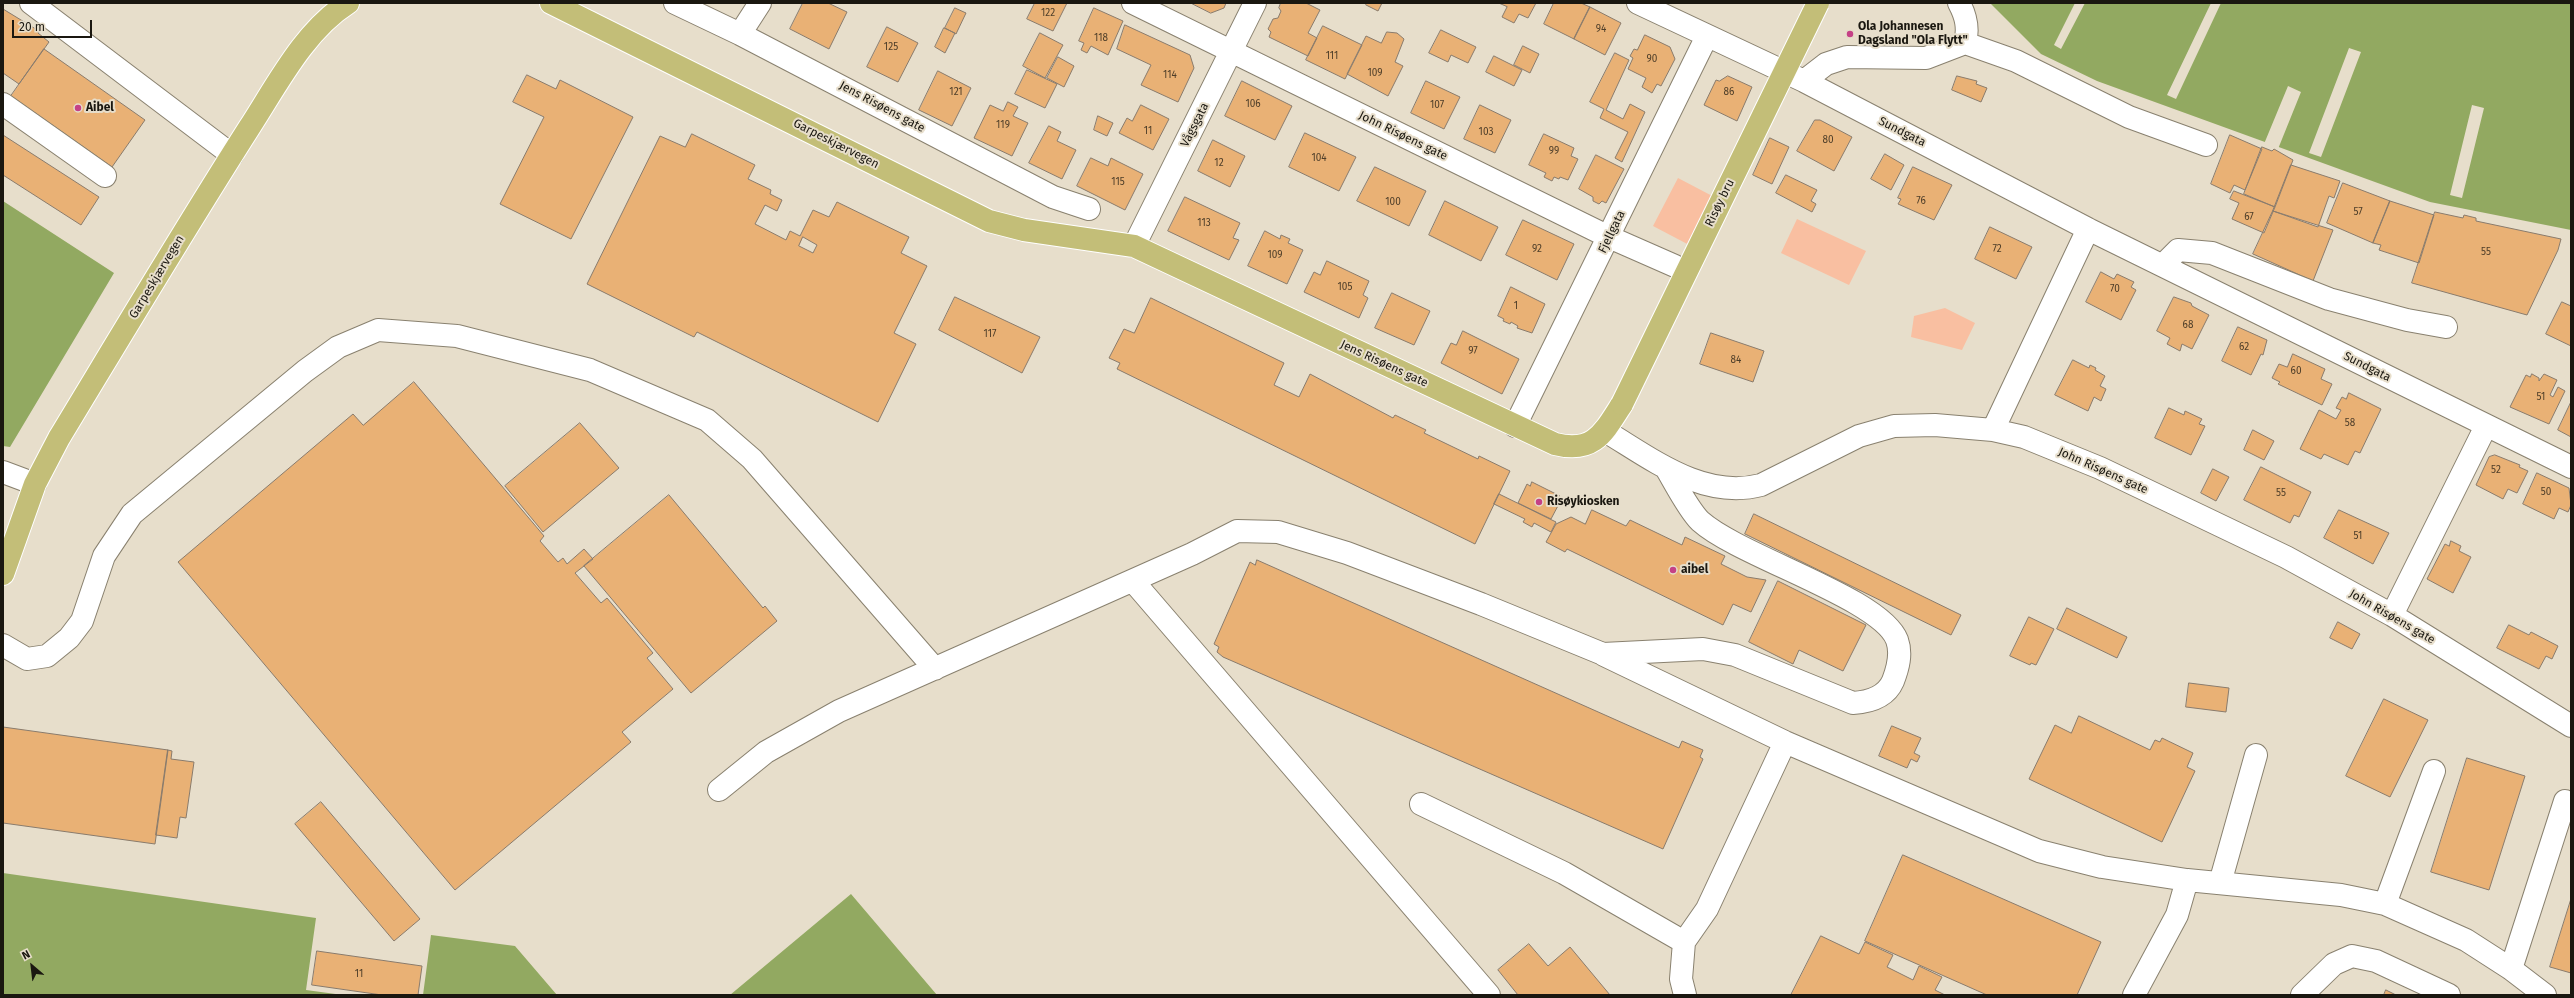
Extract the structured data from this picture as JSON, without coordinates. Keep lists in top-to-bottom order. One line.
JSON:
{"streets":{"main road":["Jens Risøens gate","Garpeskjærvegen","Risøy bru"],"street":["Vågsgata","Sundgata","John Risøens gate","Fjellgata"]},"crossings":[["Jens Risøens gate","Vågsgata"],["Jens Risøens gate","John Risøens gate"],["Jens Risøens gate","Garpeskjærvegen"],["Jens Risøens gate","Risøy bru"],["Jens Risøens gate","Fjellgata"],["Vågsgata","John Risøens gate"],["Vågsgata","Garpeskjærvegen"],["Sundgata","Fjellgata"],["John Risøens gate","Fjellgata"]],"places":["Ola Johannesen Dagsland \"Ola Flytt\"","Aibel","Risøykiosken","aibel"],"house_numbers":["122","94","118","125","111","90","109","114","121","86","106","107","119","11","103","80","99","104","12","115","76","100","57","67","113","92","72","55","109","105","70","1","68","117","62","97","84","60","51","58","52","50","55","51","11"],"scale_bar":"20 m","north":"top left"}
